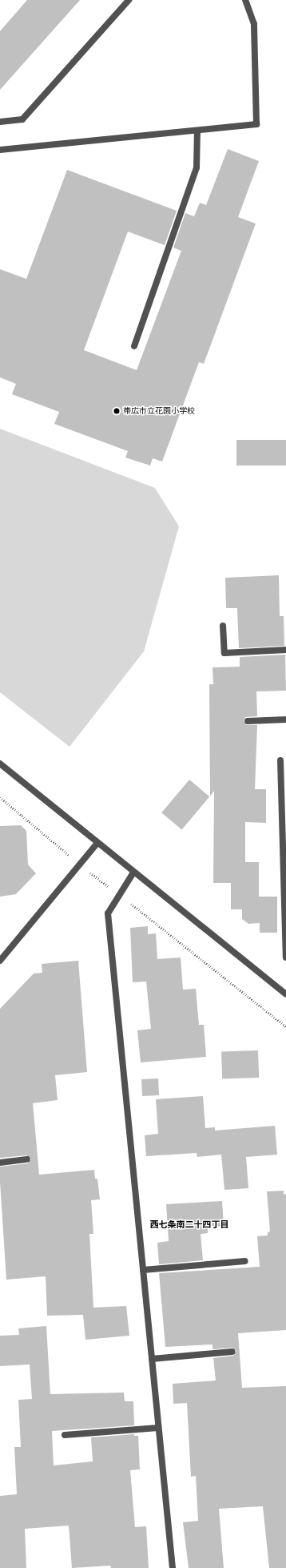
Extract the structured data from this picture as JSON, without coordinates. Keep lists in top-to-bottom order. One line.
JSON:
{"districts":["西七条南二十四丁目"],"places":["帯広市立花園小学校"]}
